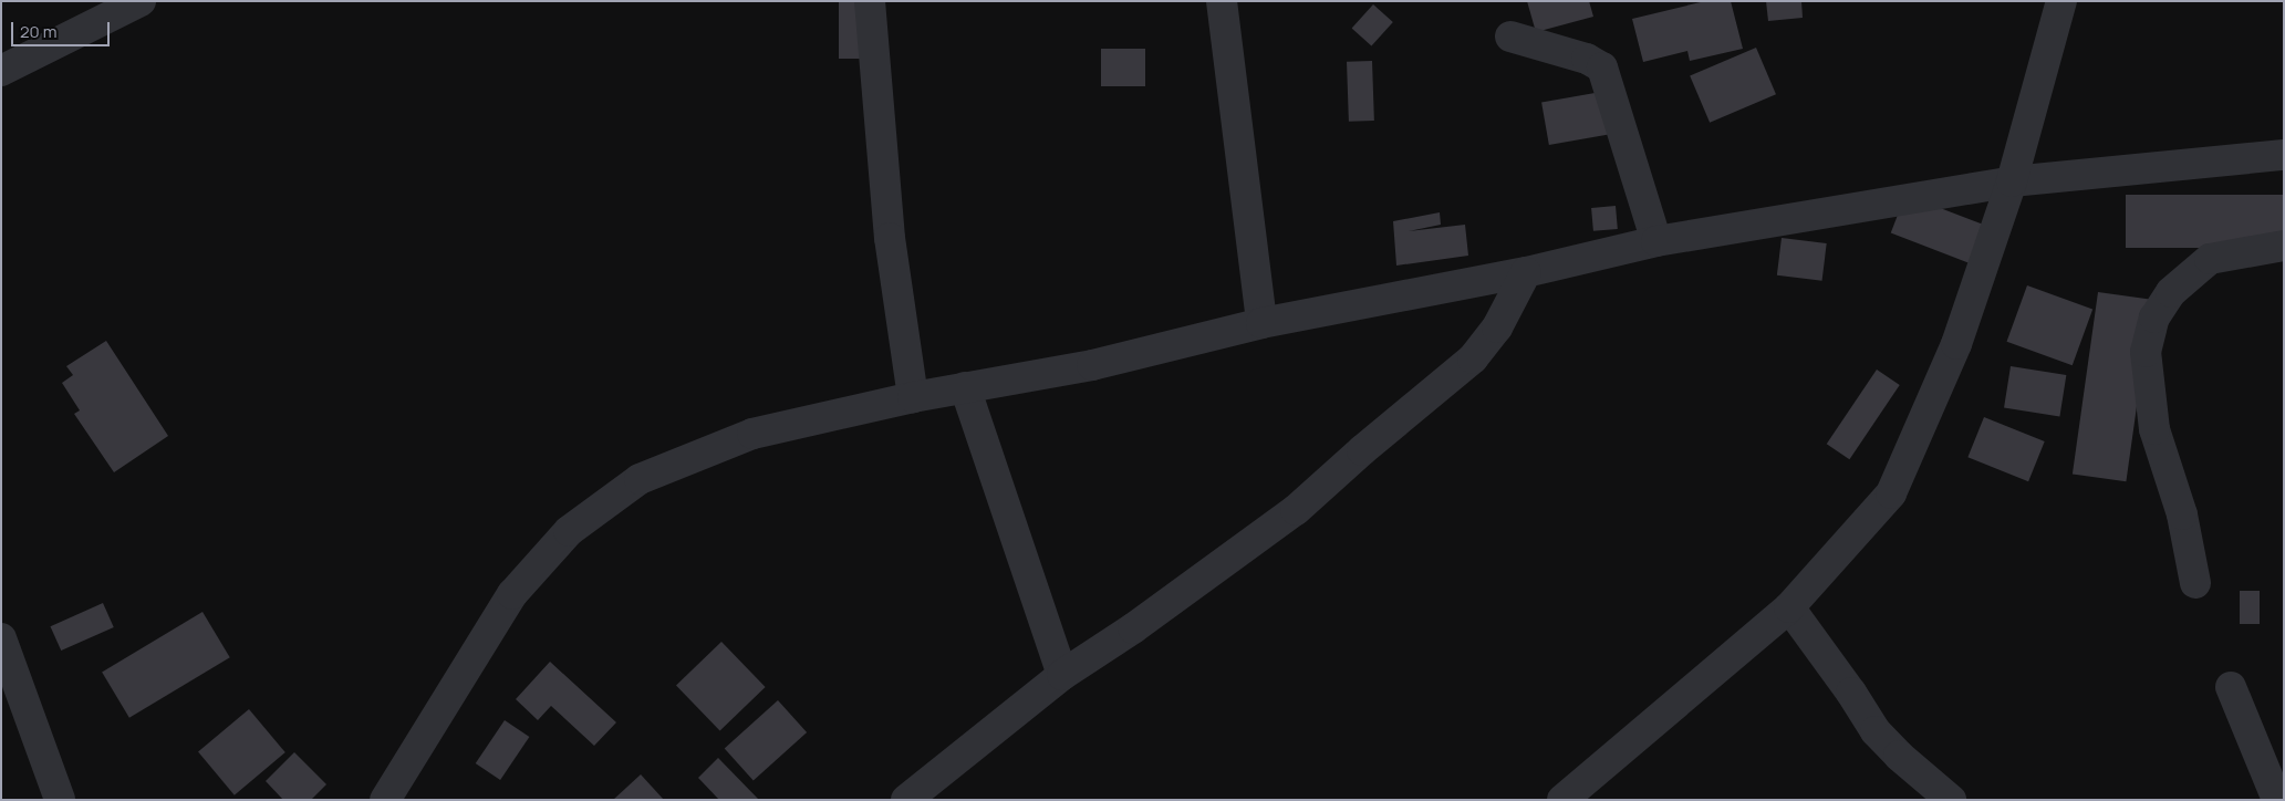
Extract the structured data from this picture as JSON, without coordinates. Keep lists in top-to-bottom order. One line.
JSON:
{"scale_bar":"20 m"}
